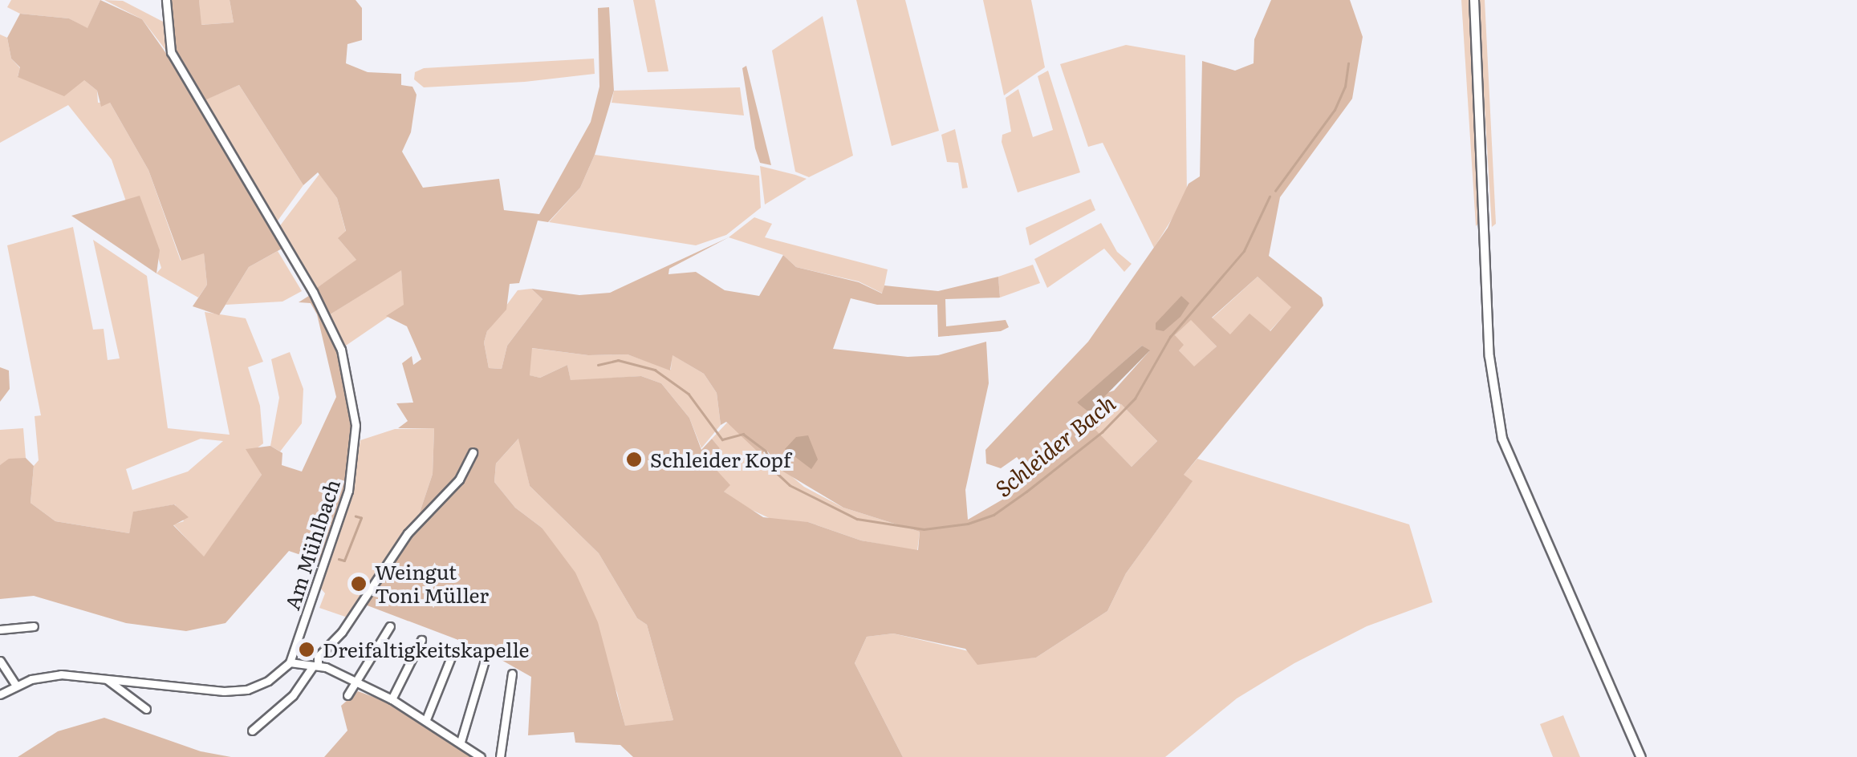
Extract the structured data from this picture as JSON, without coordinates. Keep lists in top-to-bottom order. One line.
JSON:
{"streets":{"street":["Am Mühlbach"]},"water":["Schleider Bach"],"places":["Schleider Kopf","Weingut Toni Müller","Dreifaltigkeitskapelle"]}
